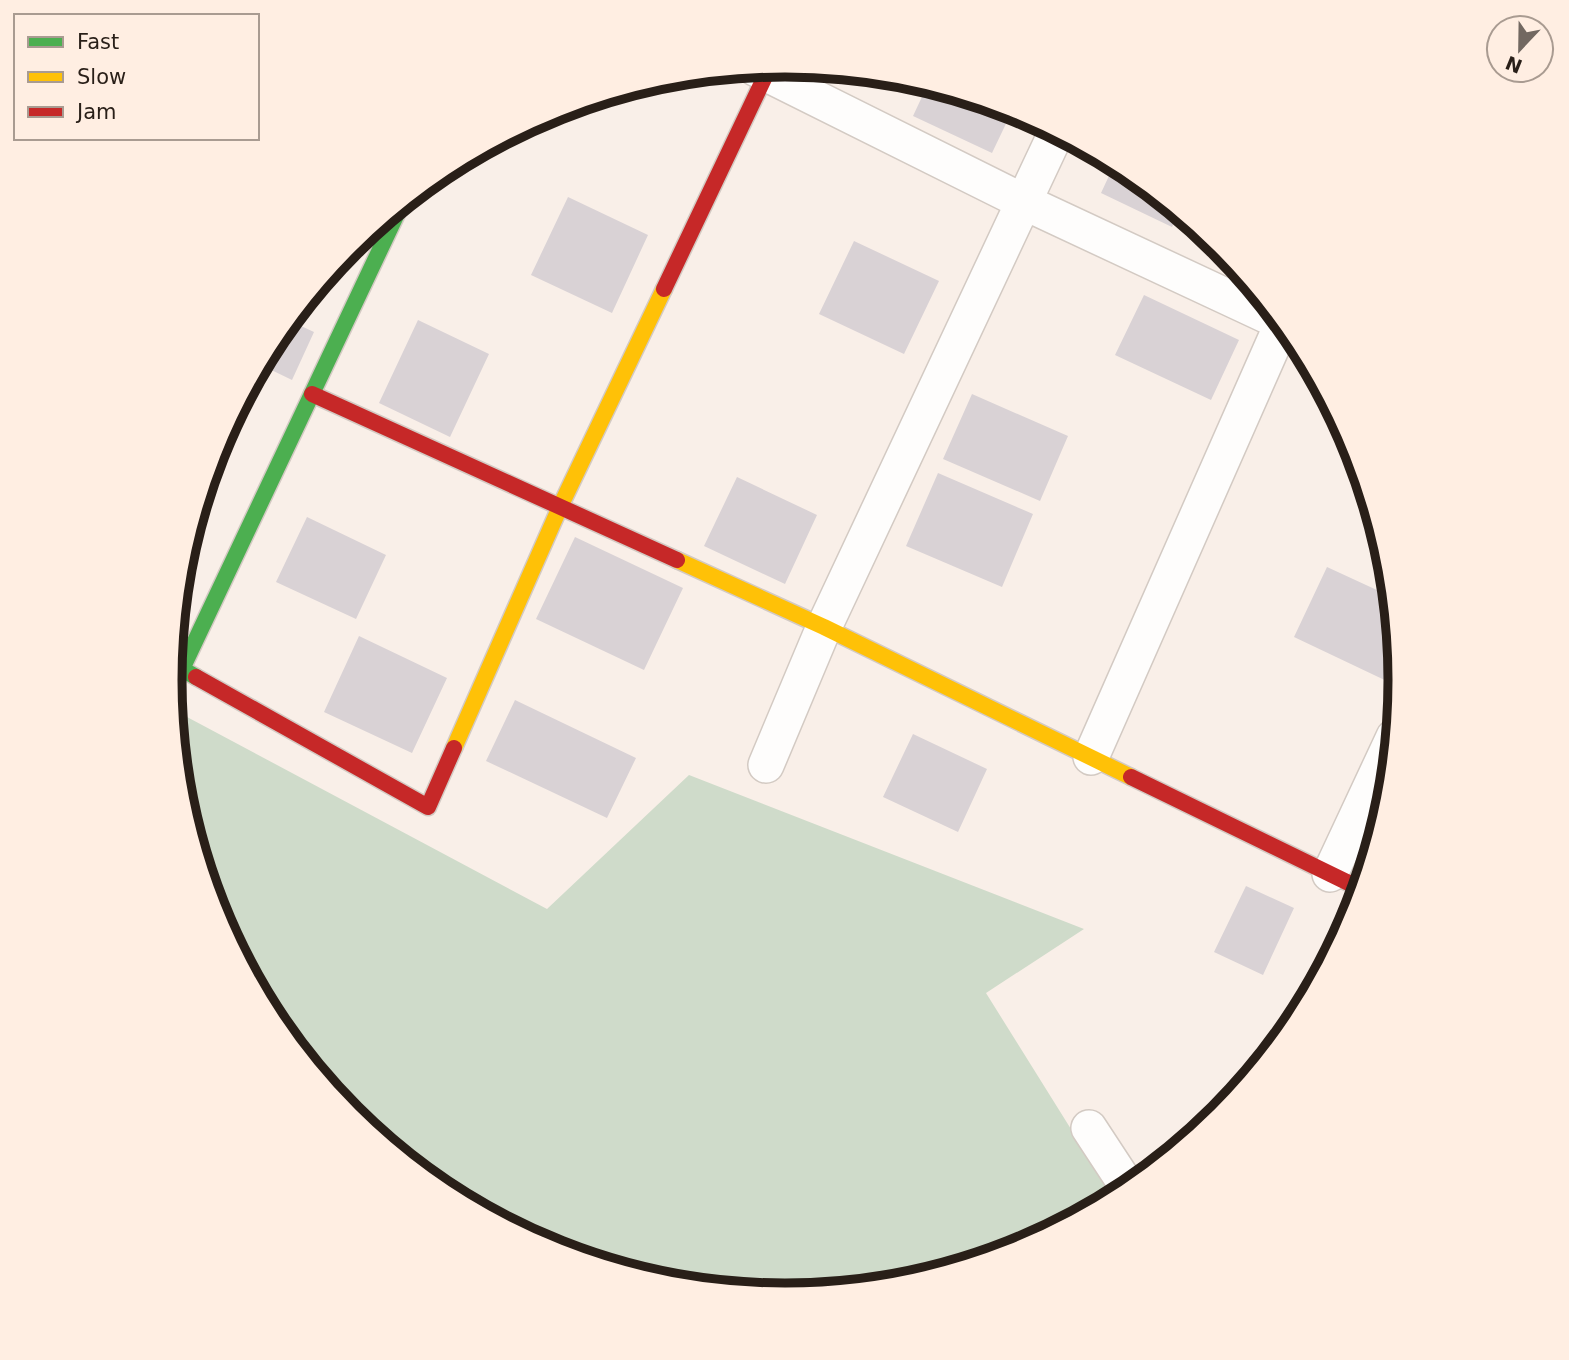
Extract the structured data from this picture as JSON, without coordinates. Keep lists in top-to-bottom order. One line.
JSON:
{"legend":["Fast","Slow","Jam"],"north":"bottom"}
